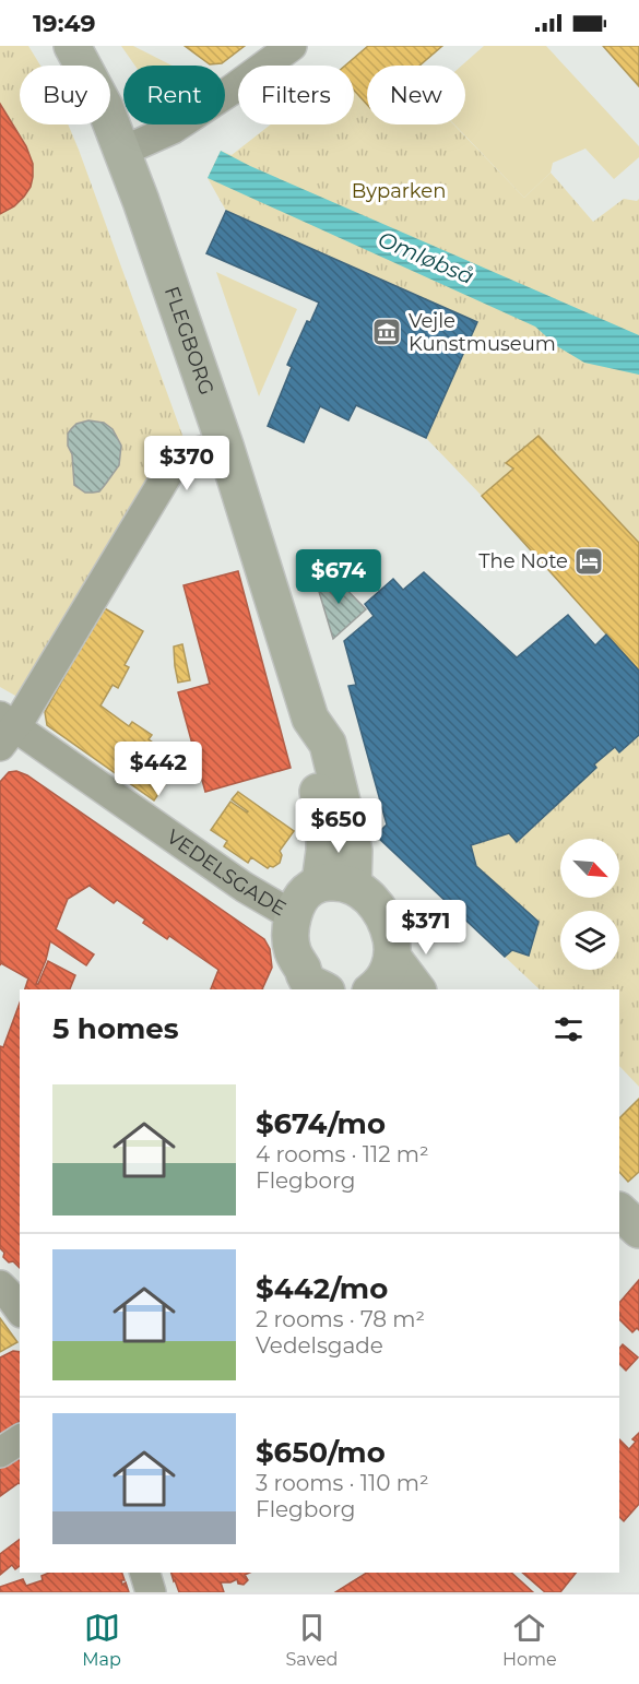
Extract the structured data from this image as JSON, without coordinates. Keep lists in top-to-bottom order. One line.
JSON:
{"streets":{"main road":["FLEGBORG"],"street":["VEDELSGADE"]},"water":["Omløbså"],"parks":["Byparken"],"places":{"museum":["Vejle Kunstmuseum"],"hotel":["The Note"]},"north":"bottom right","page":{"status":"19:49","chip":["Buy","Rent","Filters","New"],"price":["$370","$674","$442","$650","$371"],"heading":"5 homes","list":[{"name":"$674/mo","note":"4 rooms · 112 m² · Flegborg"},{"name":"$442/mo","note":"2 rooms · 78 m² · Vedelsgade"},{"name":"$650/mo","note":"3 rooms · 110 m² · Flegborg"}],"tabs":["Map","Saved","Home"]}}
